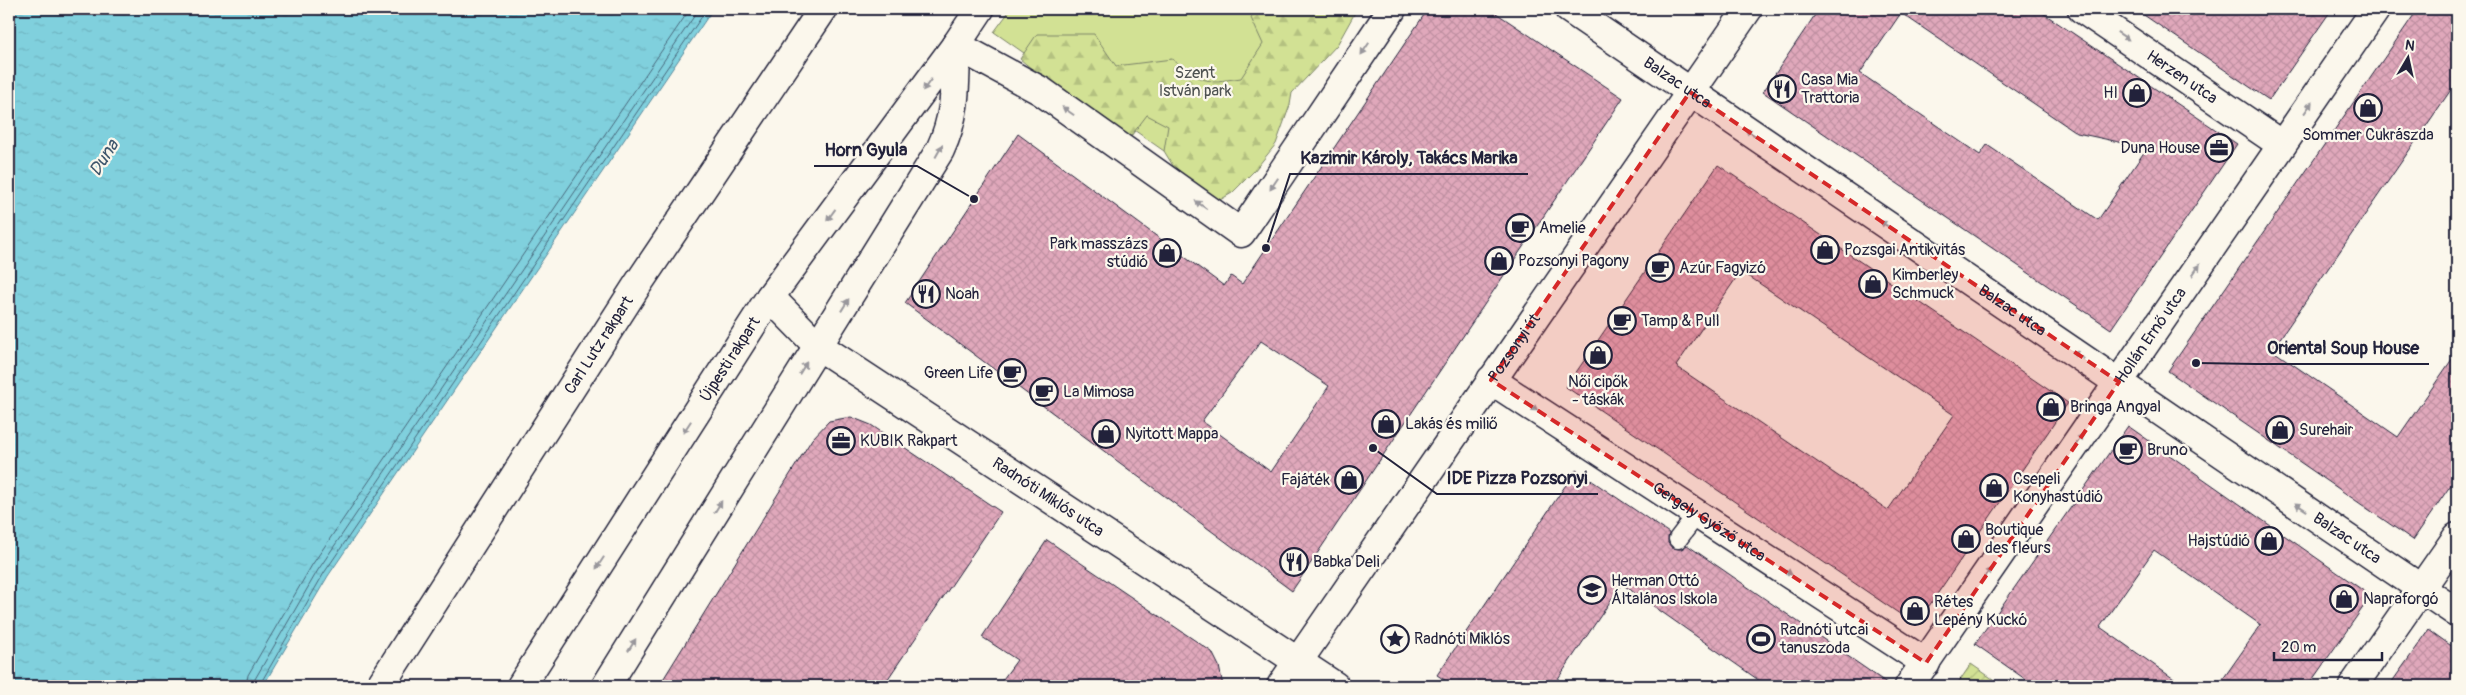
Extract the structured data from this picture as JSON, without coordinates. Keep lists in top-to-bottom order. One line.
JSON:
{"streets":{"street":["Herzen utca","Balzac utca","Hollán Ernő utca","Carl Lutz rakpart","Pozsonyi út","Újpesti rakpart","Radnóti Miklós utca","Gergely Győző utca"]},"crossings":[["Herzen utca","Hollán Ernő utca"],["Balzac utca","Hollán Ernő utca"],["Balzac utca","Pozsonyi út"],["Hollán Ernő utca","Gergely Győző utca"],["Pozsonyi út","Radnóti Miklós utca"],["Pozsonyi út","Gergely Győző utca"],["Újpesti rakpart","Radnóti Miklós utca"]],"one_way":["Herzen utca","Balzac utca","Hollán Ernő utca","Gergely Győző utca"],"water":["Duna"],"parks":["Szent István park"],"places":{"restaurant":["Casa Mia Trattoria","Noah","Babka Deli"],"shop":["HI","Sommer Cukrászda","Pozsgai Antikvitás","Park masszázs stúdió","Pozsonyi Pagony","Kimberley Schmuck","Női cipők - táskák","Bringa Angyal","Lakás és miliő","Surehair","Nyitott Mappa","Fajáték","Csepeli Konyhastúdió","Boutique des fleurs","Hajstúdió","Napraforgó","Rétes Lepény Kuckó"],"office":["Duna House","KUBIK Rakpart"],"other":["Horn Gyula","Kazimir Károly, Takács Marika","Oriental Soup House","IDE Pizza Pozsonyi"],"cafe":["Amelie","Azúr Fagyizó","Tamp & Pull","Green Life","La Mimosa","Bruno"],"school or university":["Herman Ottó Általános Iskola"],"place":["Radnóti Miklós"],"sports":["Radnóti utcai tanuszoda"]},"scale_bar":"20 m","north":"top"}
